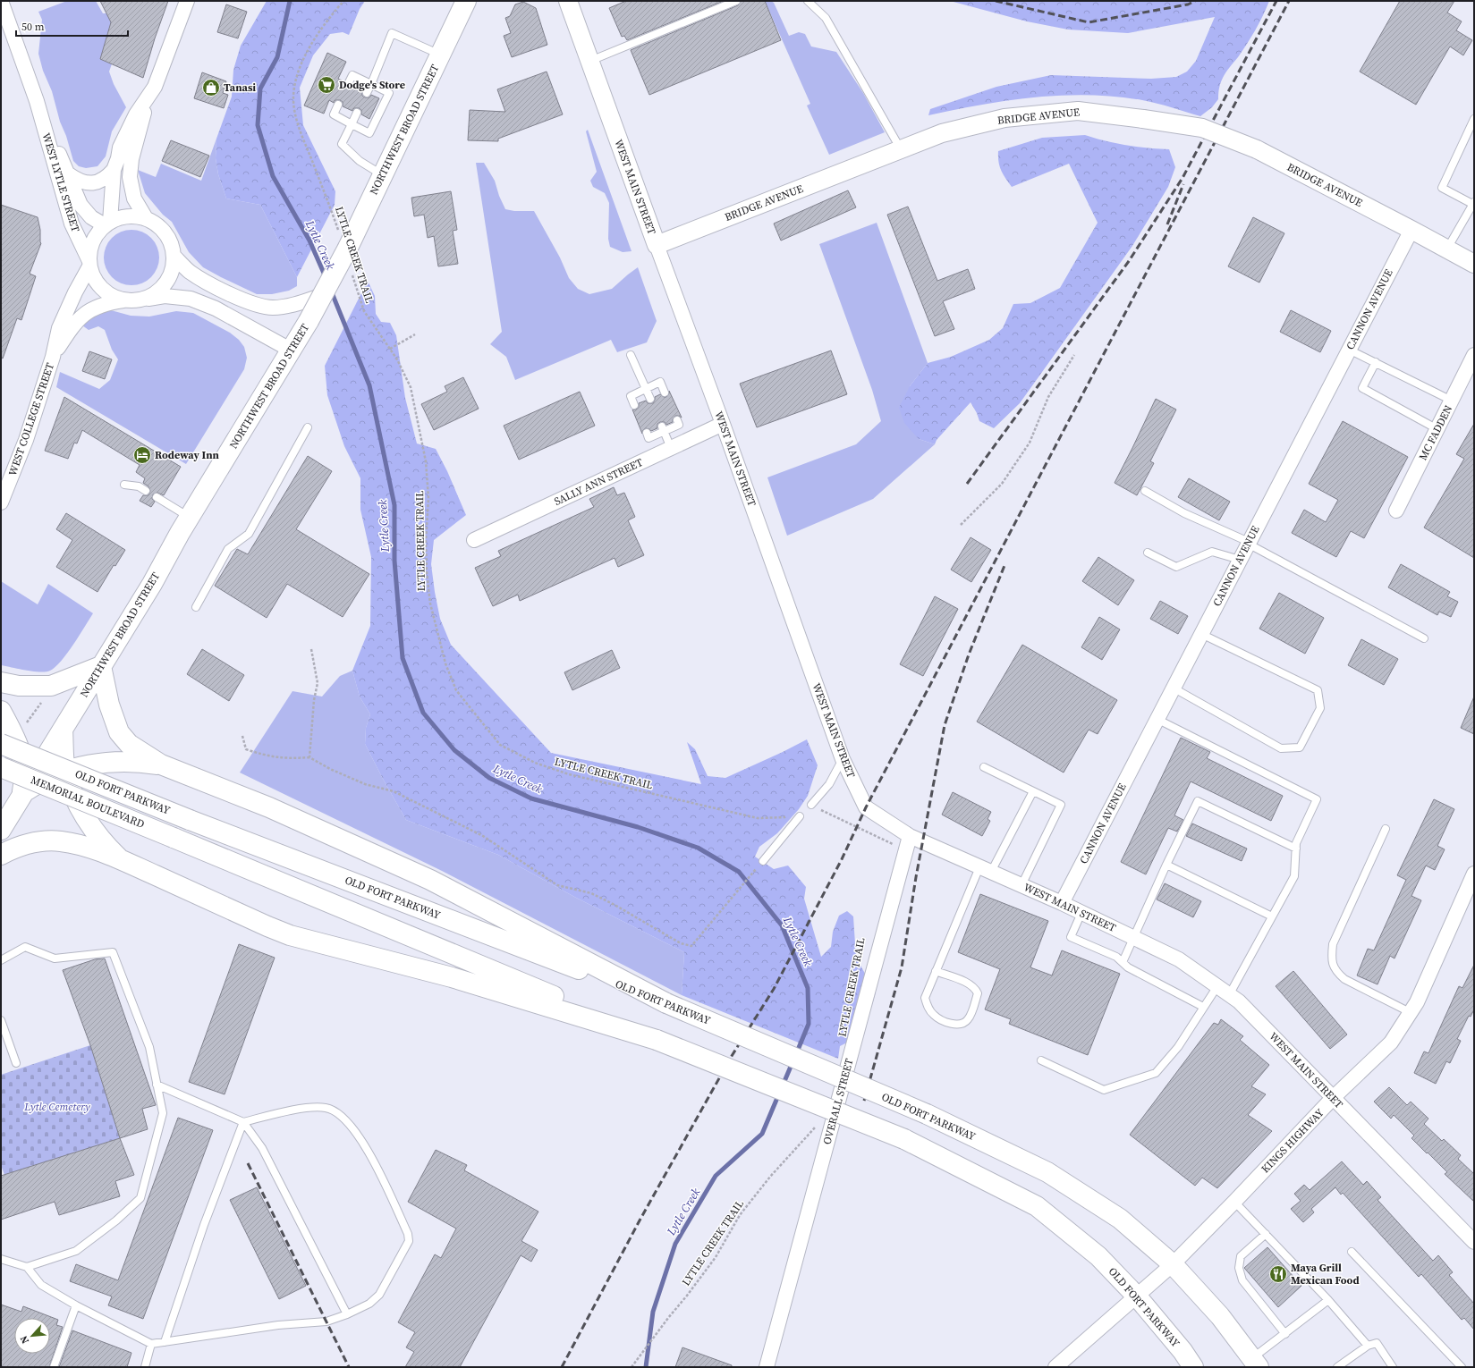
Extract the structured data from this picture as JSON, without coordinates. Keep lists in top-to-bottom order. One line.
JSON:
{"streets":{"main road":["NORTHWEST BROAD STREET","OLD FORT PARKWAY","MEMORIAL BOULEVARD"],"street":["BRIDGE AVENUE","WEST LYTLE STREET","WEST MAIN STREET","CANNON AVENUE","WEST COLLEGE STREET","MC FADDEN","SALLY ANN STREET","OVERALL STREET","KINGS HIGHWAY"],"path":["LYTLE CREEK TRAIL"]},"crossings":[["BRIDGE AVENUE","WEST MAIN STREET"],["BRIDGE AVENUE","CANNON AVENUE"],["NORTHWEST BROAD STREET","WEST LYTLE STREET"],["NORTHWEST BROAD STREET","LYTLE CREEK TRAIL"],["WEST LYTLE STREET","WEST COLLEGE STREET"],["WEST MAIN STREET","CANNON AVENUE"],["WEST MAIN STREET","SALLY ANN STREET"],["WEST MAIN STREET","OVERALL STREET"],["WEST MAIN STREET","KINGS HIGHWAY"],["OLD FORT PARKWAY","MEMORIAL BOULEVARD"],["OLD FORT PARKWAY","KINGS HIGHWAY"]],"water":["Lytle Creek"],"parks":["Lytle Cemetery"],"places":{"supermarket":["Dodge's Store"],"shop":["Tanasi"],"hotel":["Rodeway Inn"],"restaurant":["Maya Grill Mexican Food"]},"scale_bar":"50 m","north":"bottom left"}
